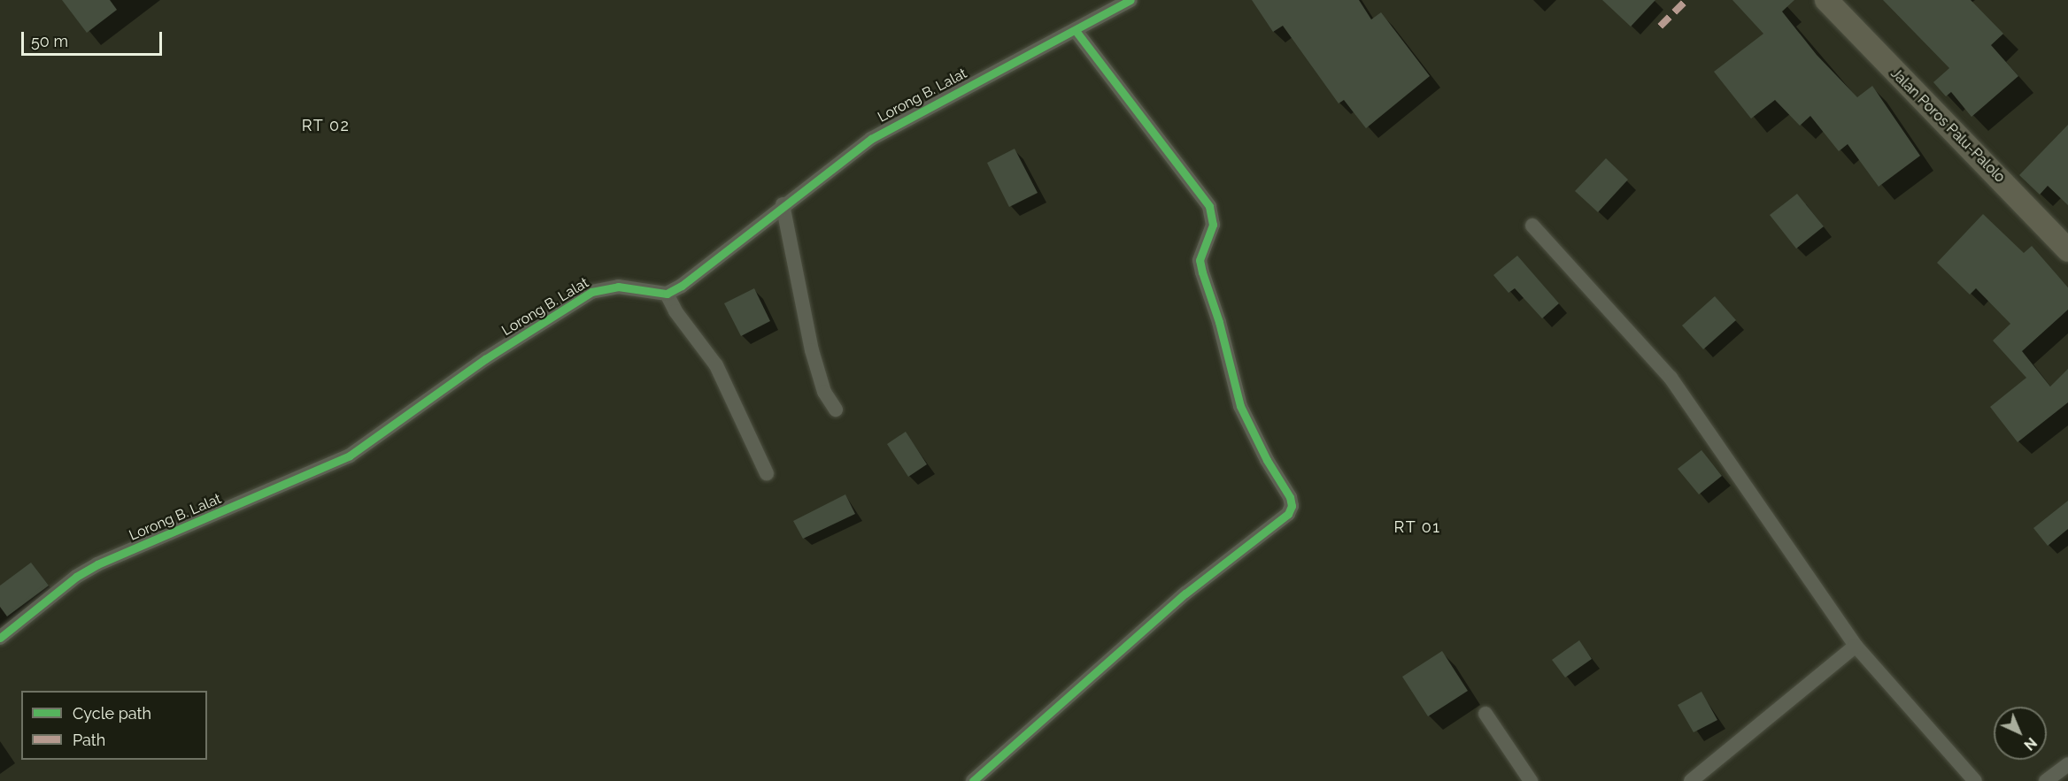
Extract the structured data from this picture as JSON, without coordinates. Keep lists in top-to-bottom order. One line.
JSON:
{"streets":{"main road":["Jalan Poros Palu-Palolo"],"street":["Lorong B. Lalat"]},"districts":["RT 02","RT 01"],"legend":["Cycle path","Path"],"scale_bar":"50 m","north":"bottom right"}
